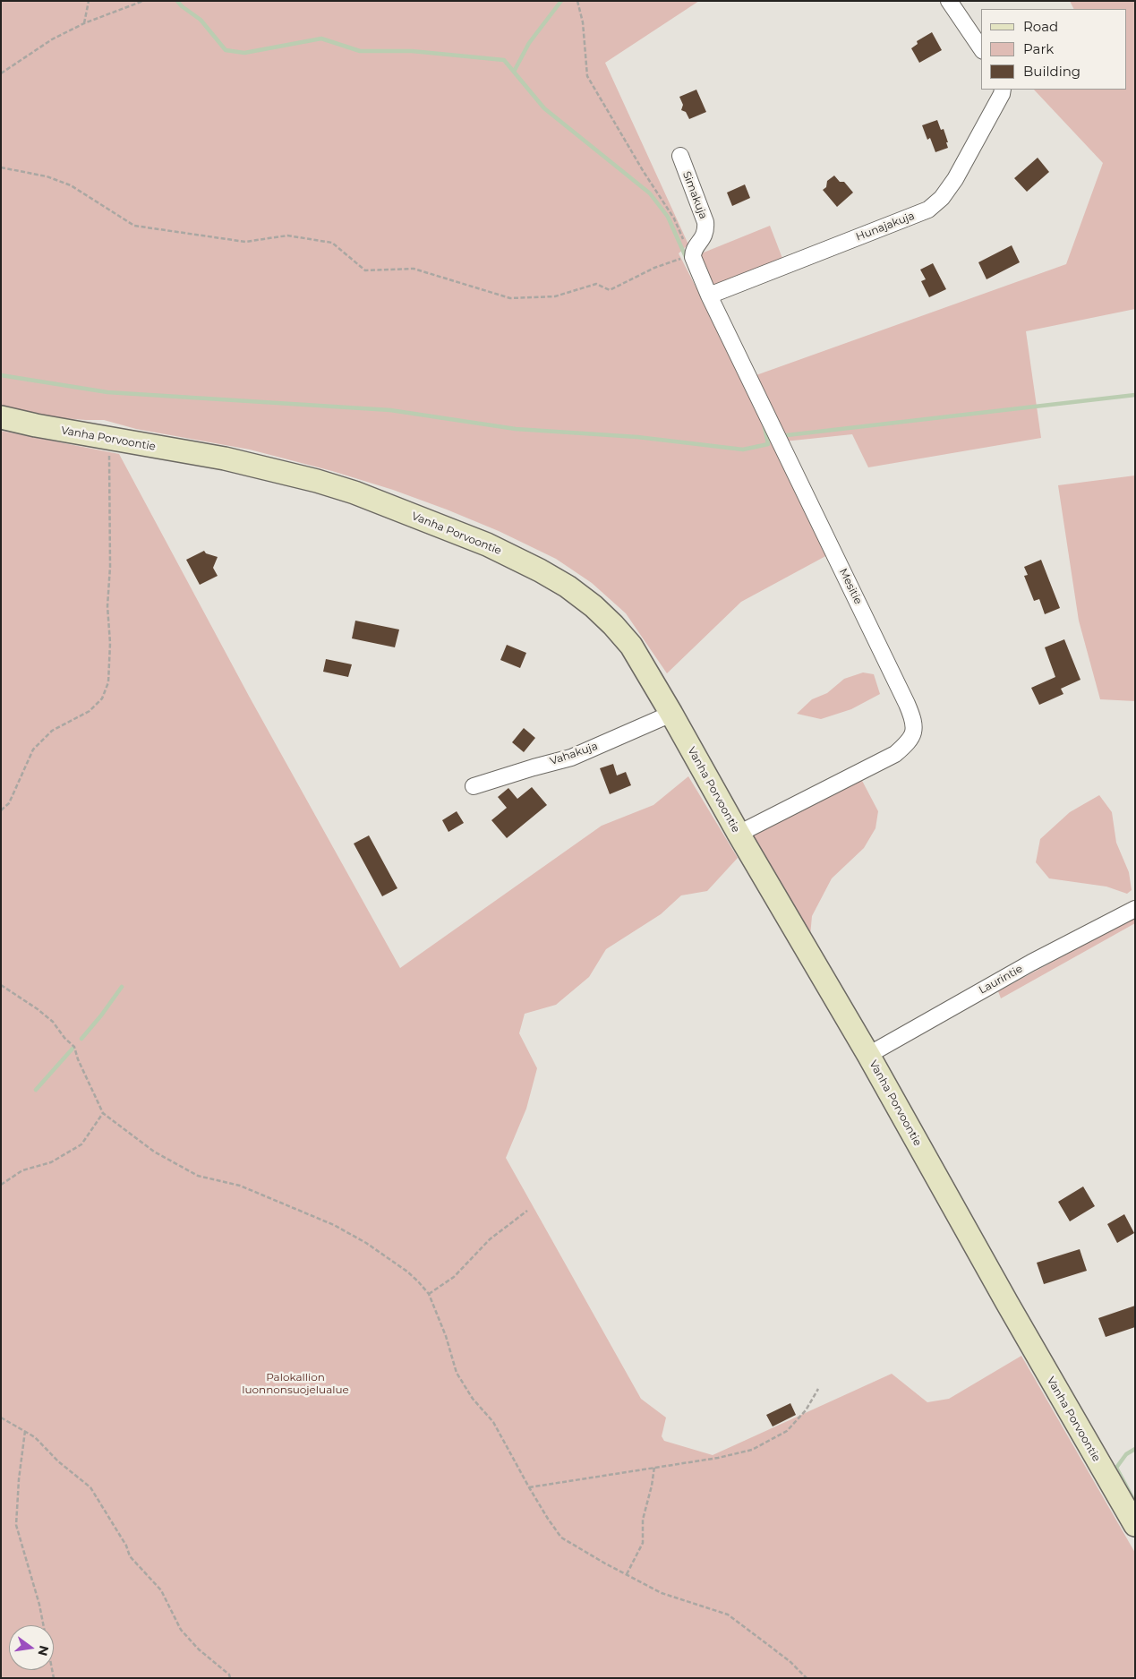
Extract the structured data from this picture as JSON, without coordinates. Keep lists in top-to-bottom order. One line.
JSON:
{"streets":{"street":["Simakuja","Hunajakuja","Vanha Porvoontie","Mesitie","Vahakuja","Laurintie"]},"crossings":[["Simakuja","Mesitie"],["Hunajakuja","Mesitie"],["Vanha Porvoontie","Mesitie"],["Vanha Porvoontie","Vahakuja"],["Vanha Porvoontie","Laurintie"]],"parks":["Palokallion luonnonsuojelualue"],"legend":["Road","Park","Building"],"north":"right"}
